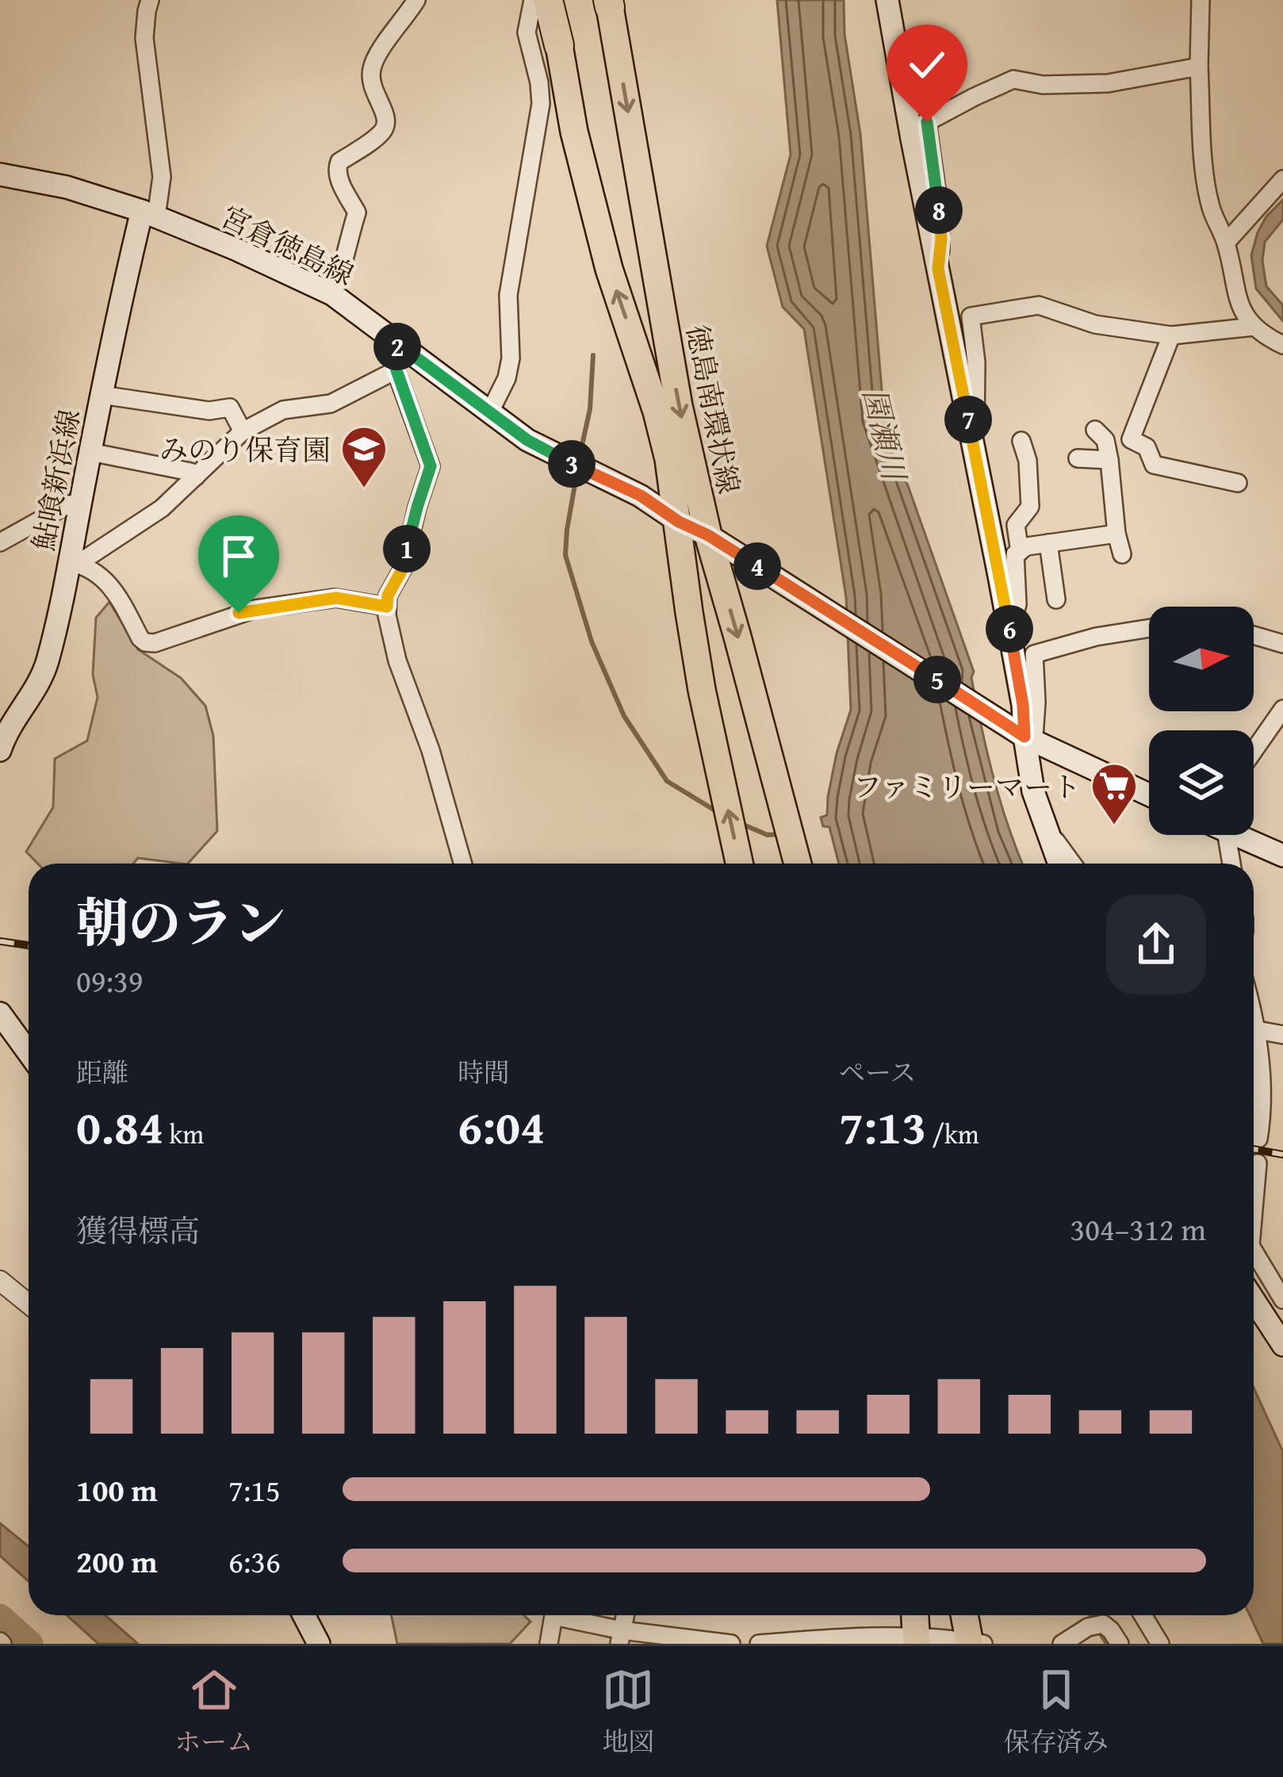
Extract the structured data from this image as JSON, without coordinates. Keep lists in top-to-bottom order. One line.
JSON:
{"streets":{"highway":["徳島南環状線"],"main road":["宮倉徳島線","鮎喰新浜線"]},"crossings":[["宮倉徳島線","徳島南環状線"],["宮倉徳島線","鮎喰新浜線"]],"water":["園瀬川"],"places":{"school or university":["みのり保育園"],"supermarket":["ファミリーマート"]},"north":"right","page":{"pins":["8","2","7","3","1","4","6","5"],"heading":["朝のラン","09:39"],"stats":[["距離","0.84 km"],["時間","6:04"],["ペース","7:13 /km"]],"chart":["獲得標高","304–312 m"],"list":[{"name":"100 m","note":"7:15"},{"name":"200 m","note":"6:36"}],"tabs":["ホーム","地図","保存済み"]}}
